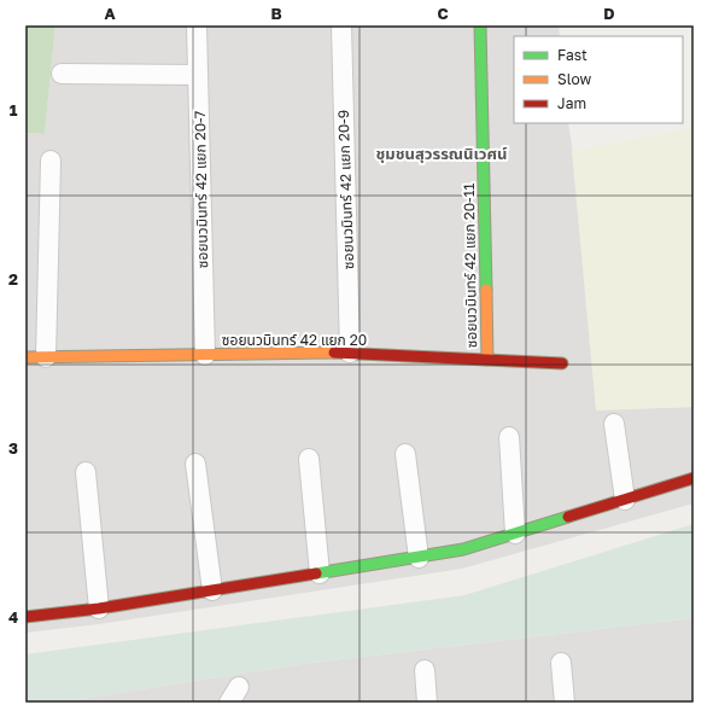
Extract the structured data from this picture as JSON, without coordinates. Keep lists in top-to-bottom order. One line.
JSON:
{"streets":{"street":["ซอยนวมินทร์ 42 แยก 20-7","ซอยนวมินทร์ 42 แยก 20-9","ซอยนวมินทร์ 42 แยก 20-11","ซอยนวมินทร์ 42 แยก 20"]},"crossings":[["ซอยนวมินทร์ 42 แยก 20-7","ซอยนวมินทร์ 42 แยก 20"],["ซอยนวมินทร์ 42 แยก 20-9","ซอยนวมินทร์ 42 แยก 20"],["ซอยนวมินทร์ 42 แยก 20-11","ซอยนวมินทร์ 42 แยก 20"]],"districts":["ชุมชนสุวรรณนิเวศน์"],"legend":["Fast","Slow","Jam"],"grid":{"columns":["A","B","C","D"],"rows":["1","2","3","4"]}}
